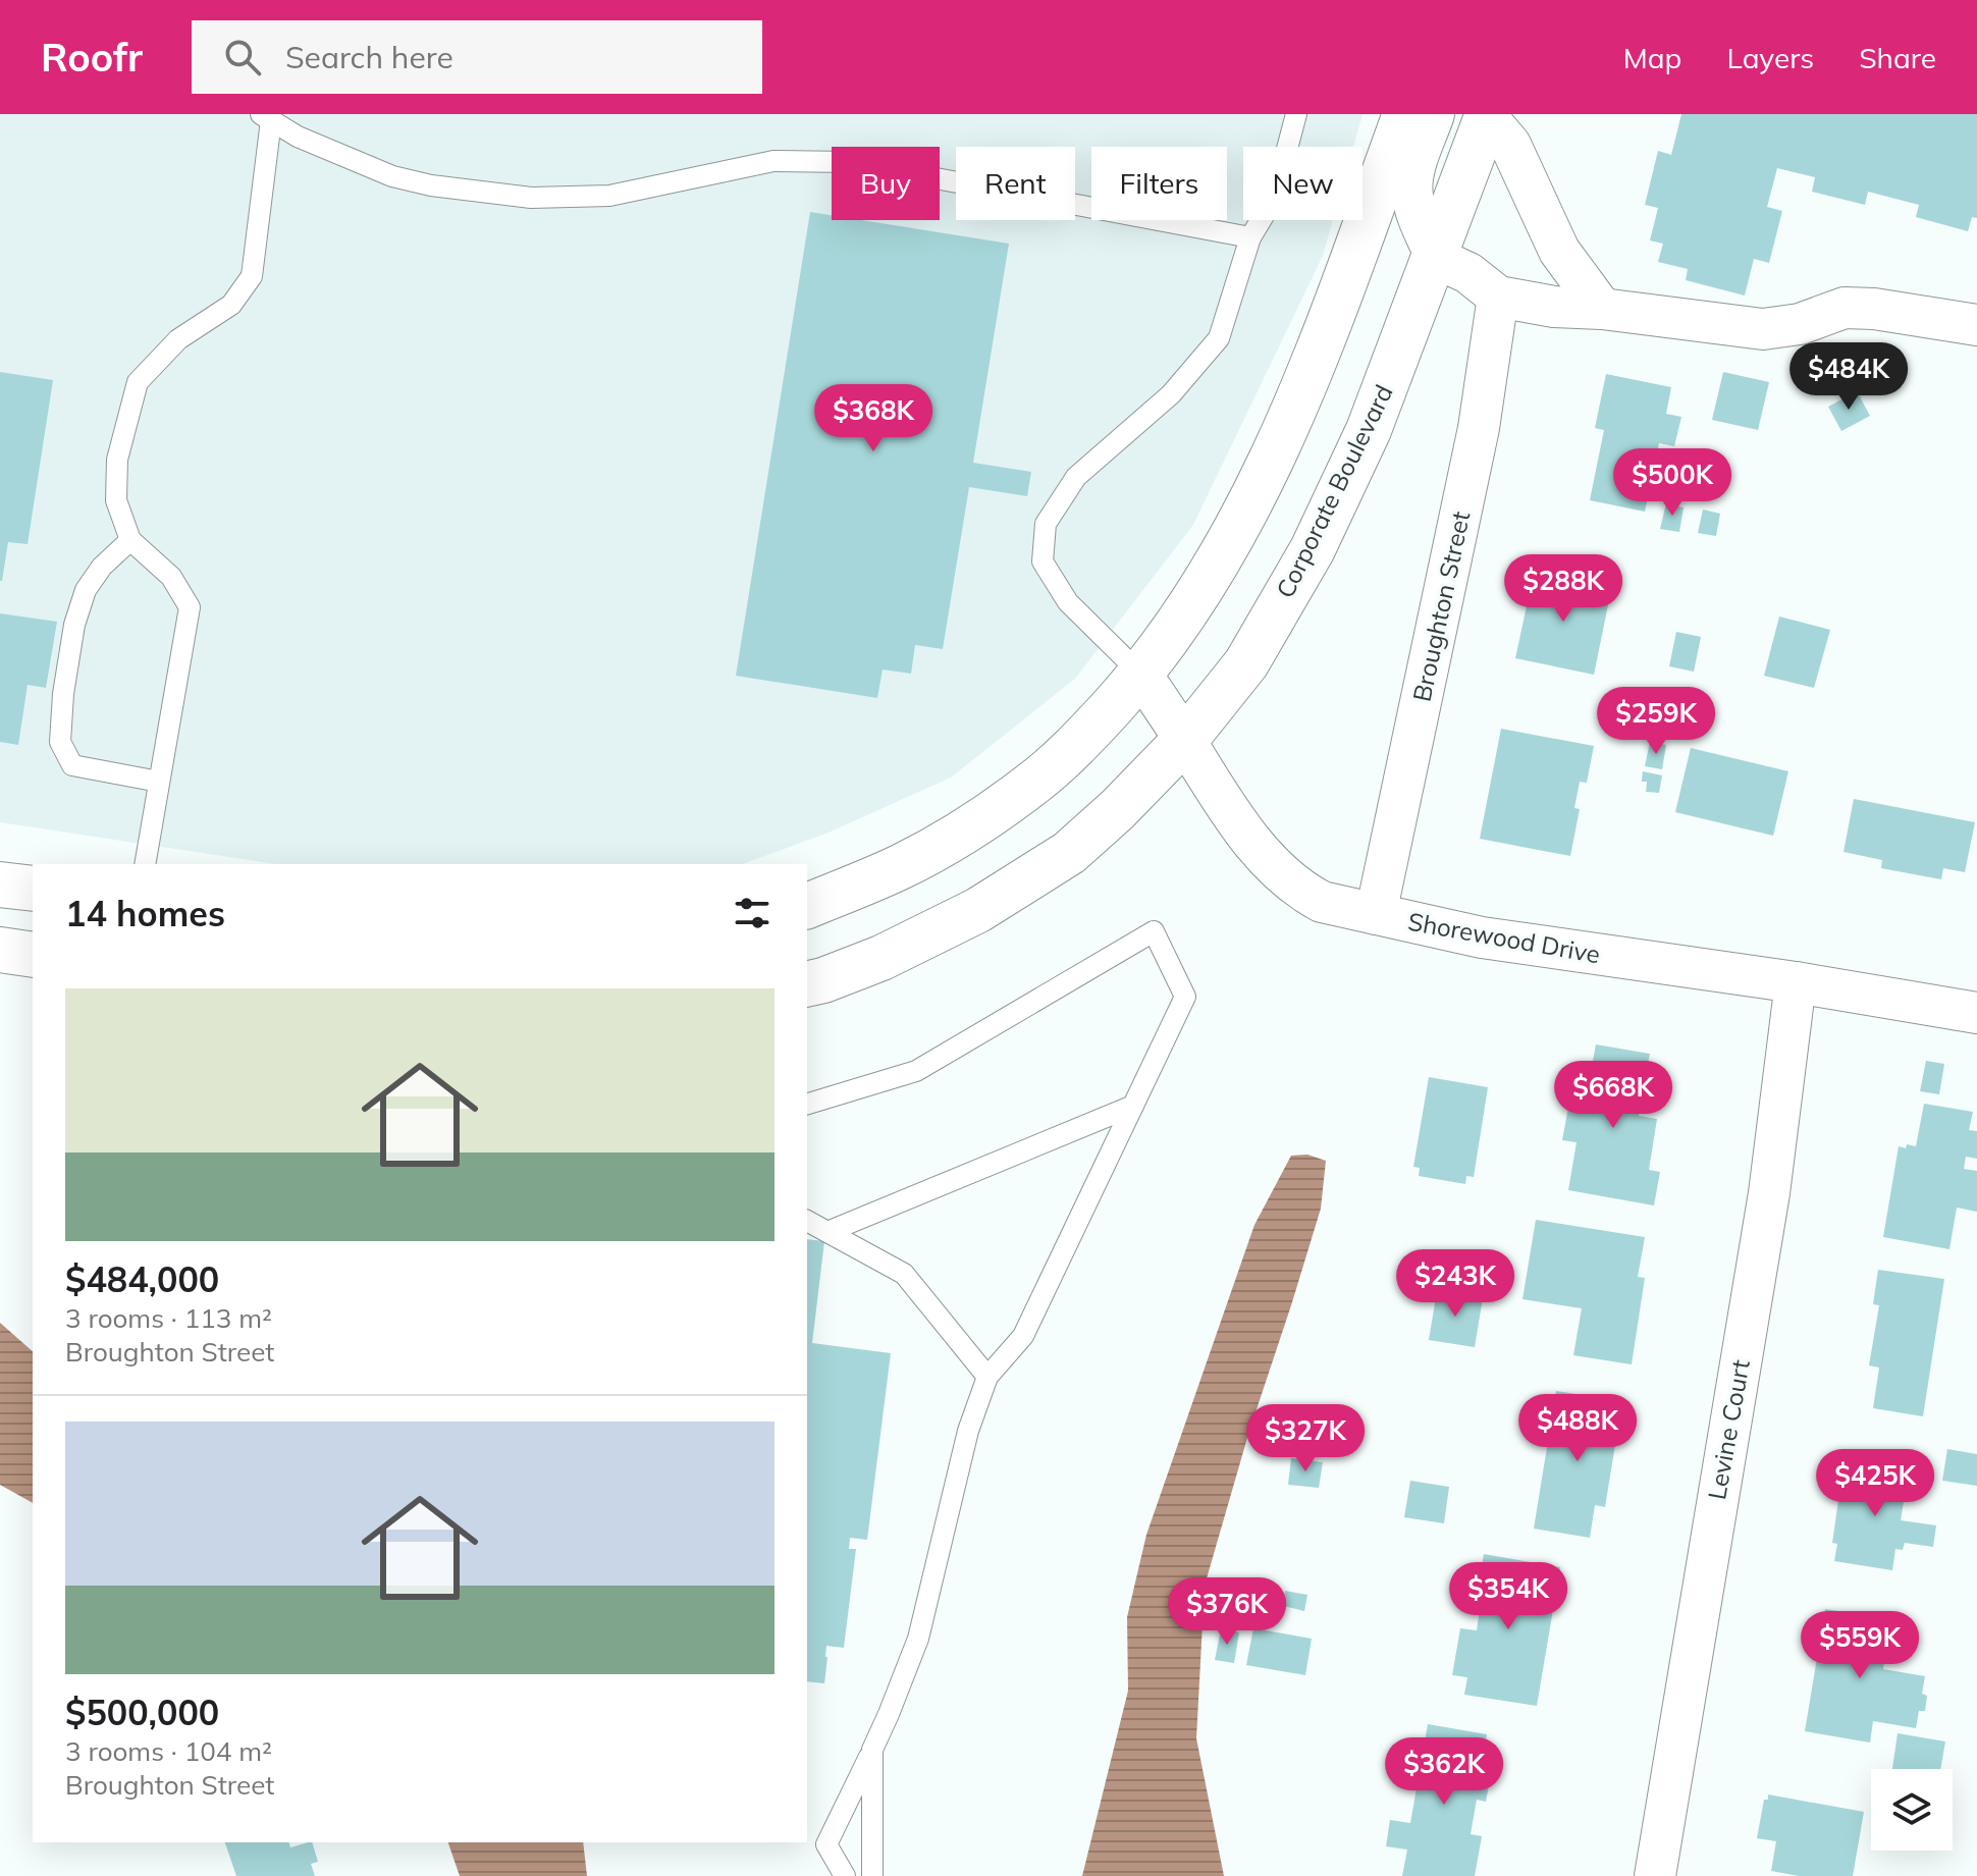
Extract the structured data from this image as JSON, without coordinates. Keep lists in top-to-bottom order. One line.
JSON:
{"streets":{"street":["Corporate Boulevard","Broughton Street","Shorewood Drive","Levine Court"]},"crossings":[["Corporate Boulevard","Shorewood Drive"],["Broughton Street","Shorewood Drive"],["Shorewood Drive","Levine Court"]],"page":{"header":"Roofr","search":"Search here","nav":["Map","Layers","Share"],"chip":["Buy","Rent","Filters","New"],"price":["$484K","$368K","$500K","$288K","$259K","$668K","$243K","$488K","$327K","$425K","$354K","$376K","$559K","$362K"],"heading":"14 homes","list":[{"name":"$484,000","note":"3 rooms · 113 m² · Broughton Street"},{"name":"$500,000","note":"3 rooms · 104 m² · Broughton Street"}]}}
